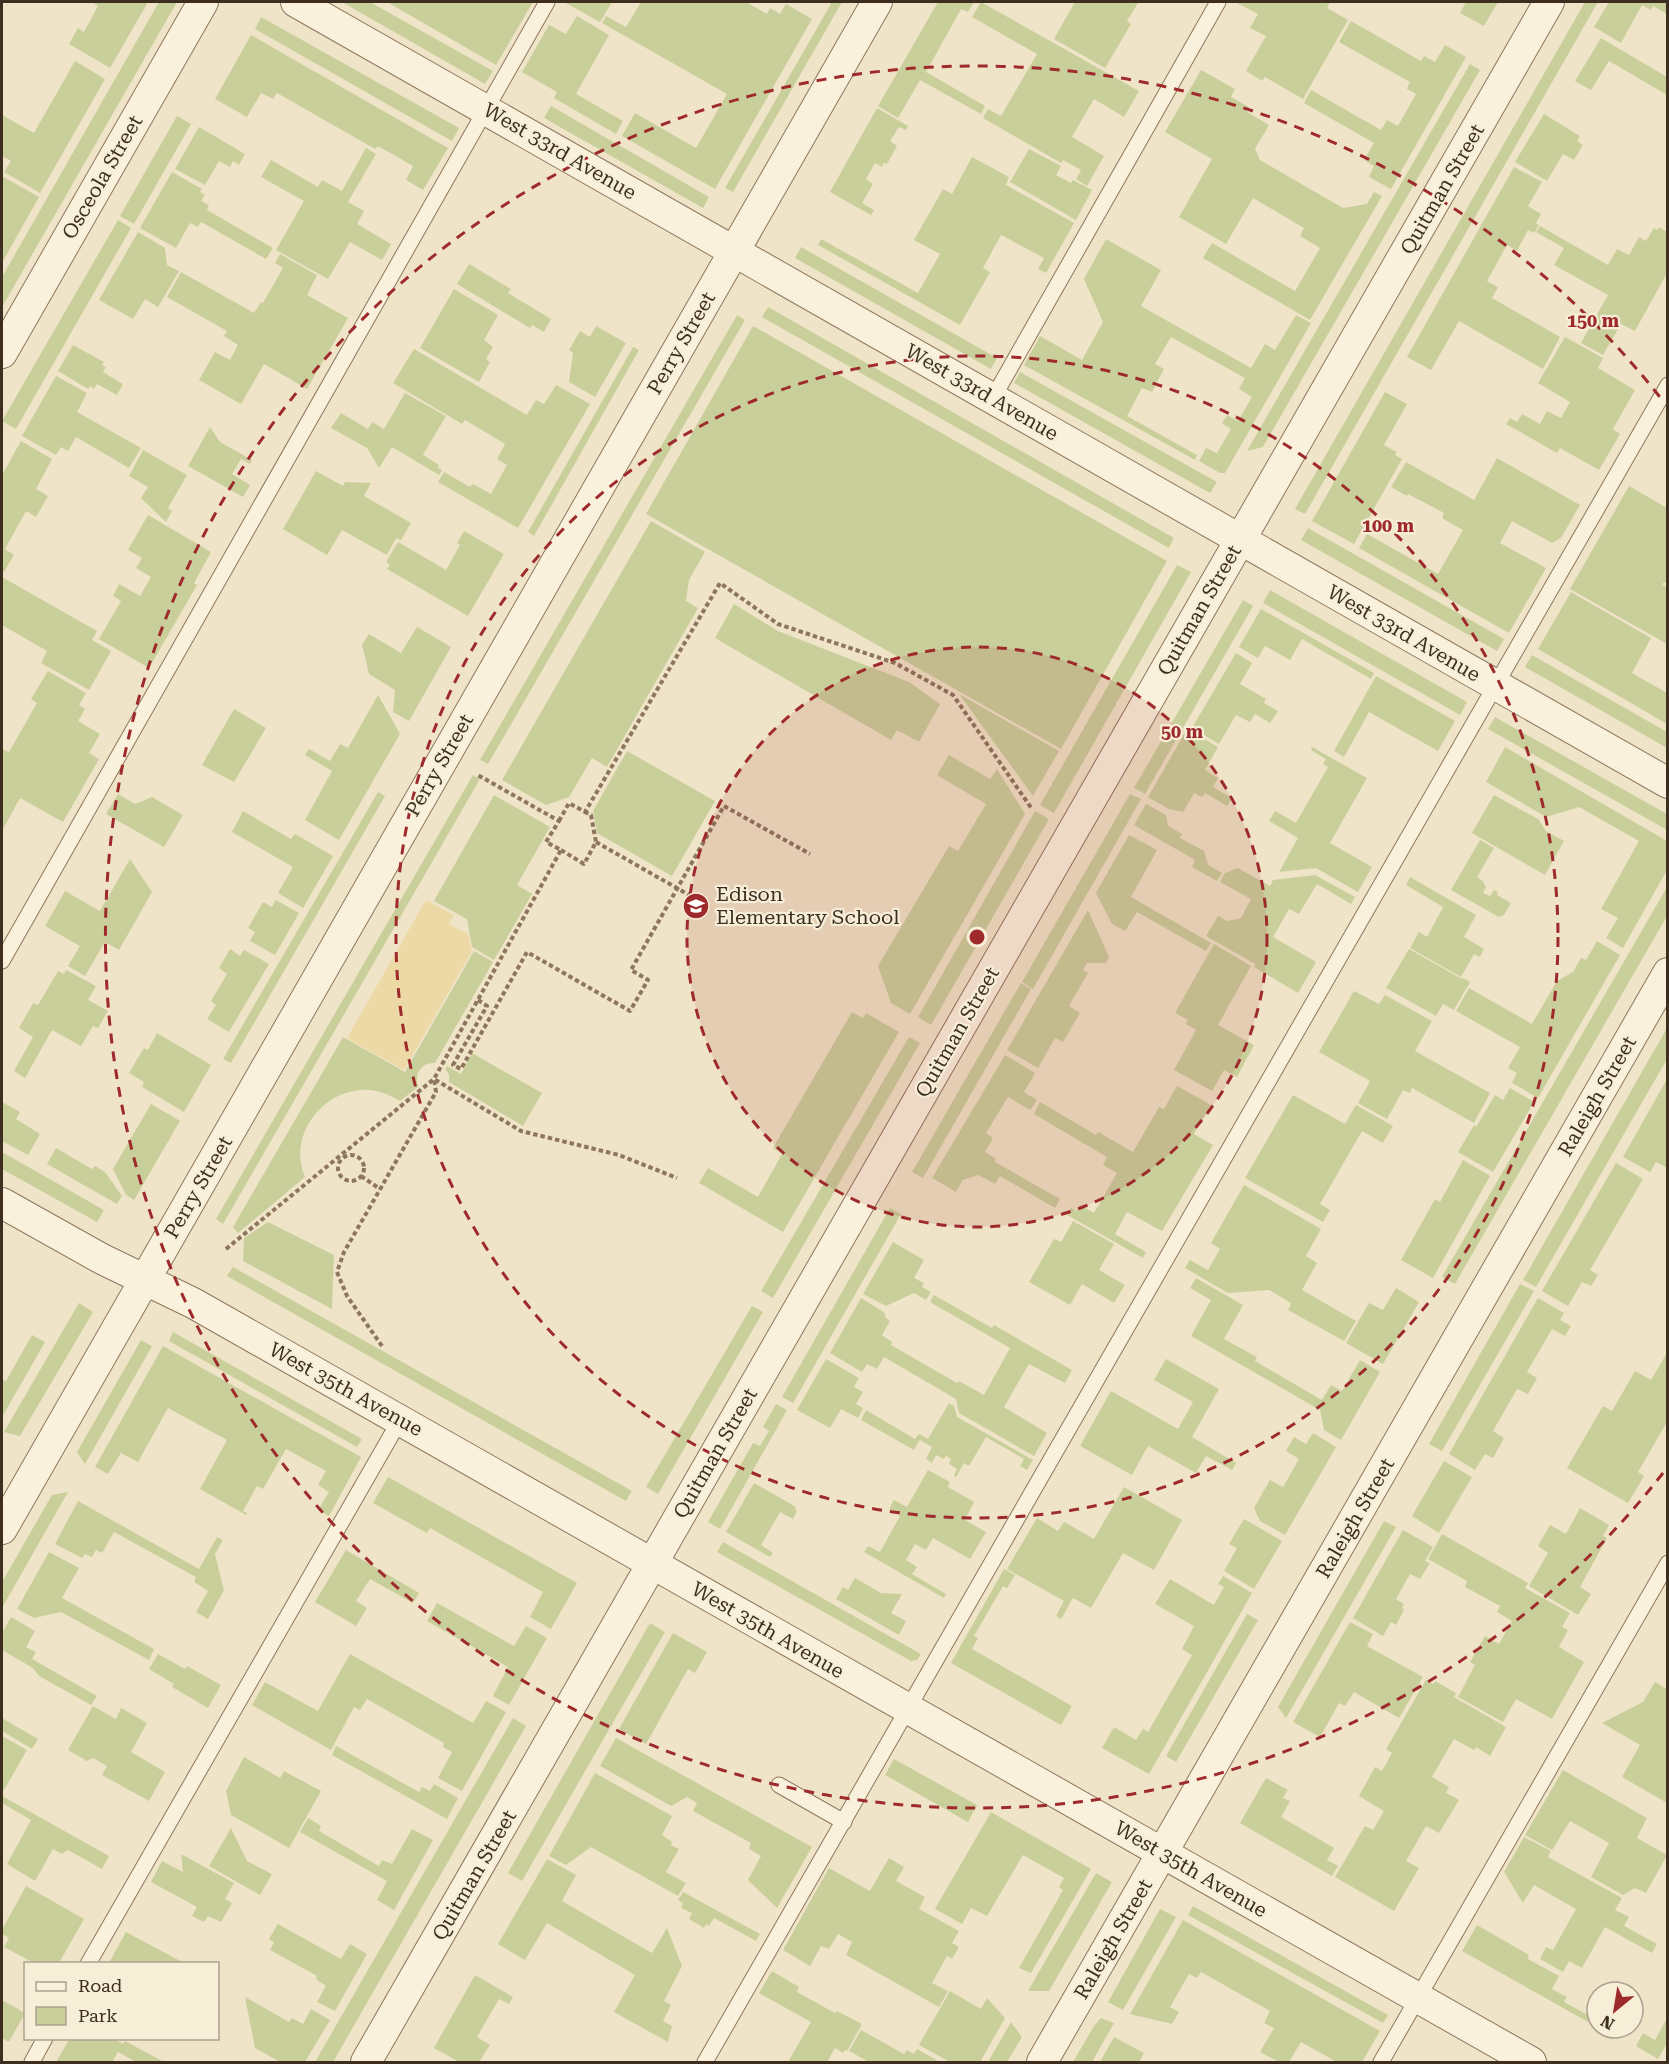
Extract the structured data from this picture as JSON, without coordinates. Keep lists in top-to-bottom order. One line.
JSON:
{"streets":{"street":["West 33rd Avenue","Osceola Street","Quitman Street","Perry Street","Raleigh Street","West 35th Avenue"]},"crossings":[["West 33rd Avenue","Quitman Street"],["West 33rd Avenue","Perry Street"],["Quitman Street","West 35th Avenue"],["Perry Street","West 35th Avenue"],["Raleigh Street","West 35th Avenue"]],"places":{"school or university":["Edison Elementary School"]},"legend":["Road","Park"],"north":"bottom left","rings":["150 m","100 m","50 m"]}
